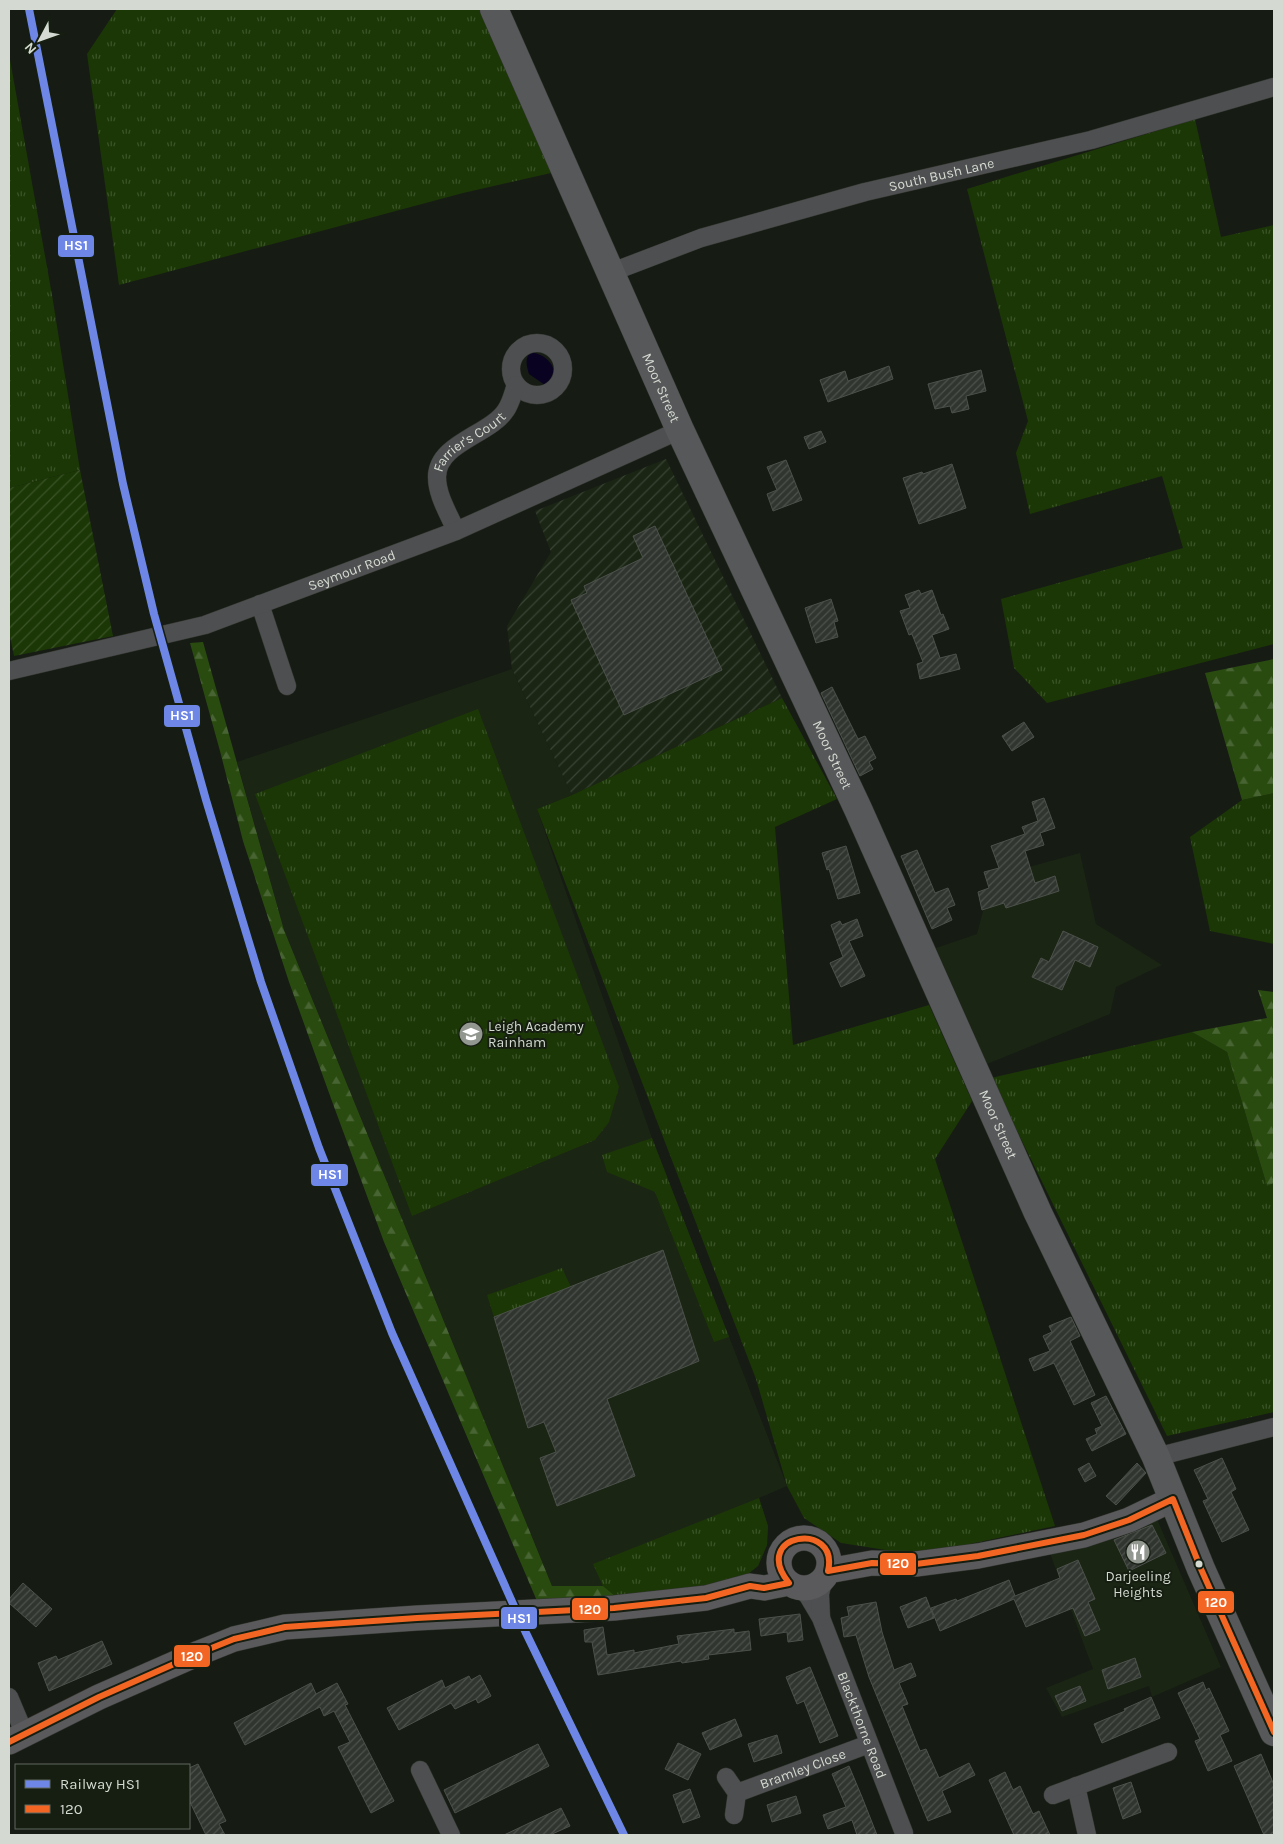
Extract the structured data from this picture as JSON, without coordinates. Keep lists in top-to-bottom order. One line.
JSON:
{"streets":{"main road":["Moor Street"],"street":["South Bush Lane","Farrier's Court","Seymour Road","Blackthorne Road","Bramley Close"]},"crossings":[["South Bush Lane","Moor Street"],["Moor Street","Seymour Road"],["Farrier's Court","Seymour Road"],["Blackthorne Road","Bramley Close"]],"places":{"school or university":["Leigh Academy Rainham"],"restaurant":["Darjeeling Heights"]},"lines":["rail line HS1","transit line 120"],"legend":["Railway HS1","120"],"north":"bottom left"}
